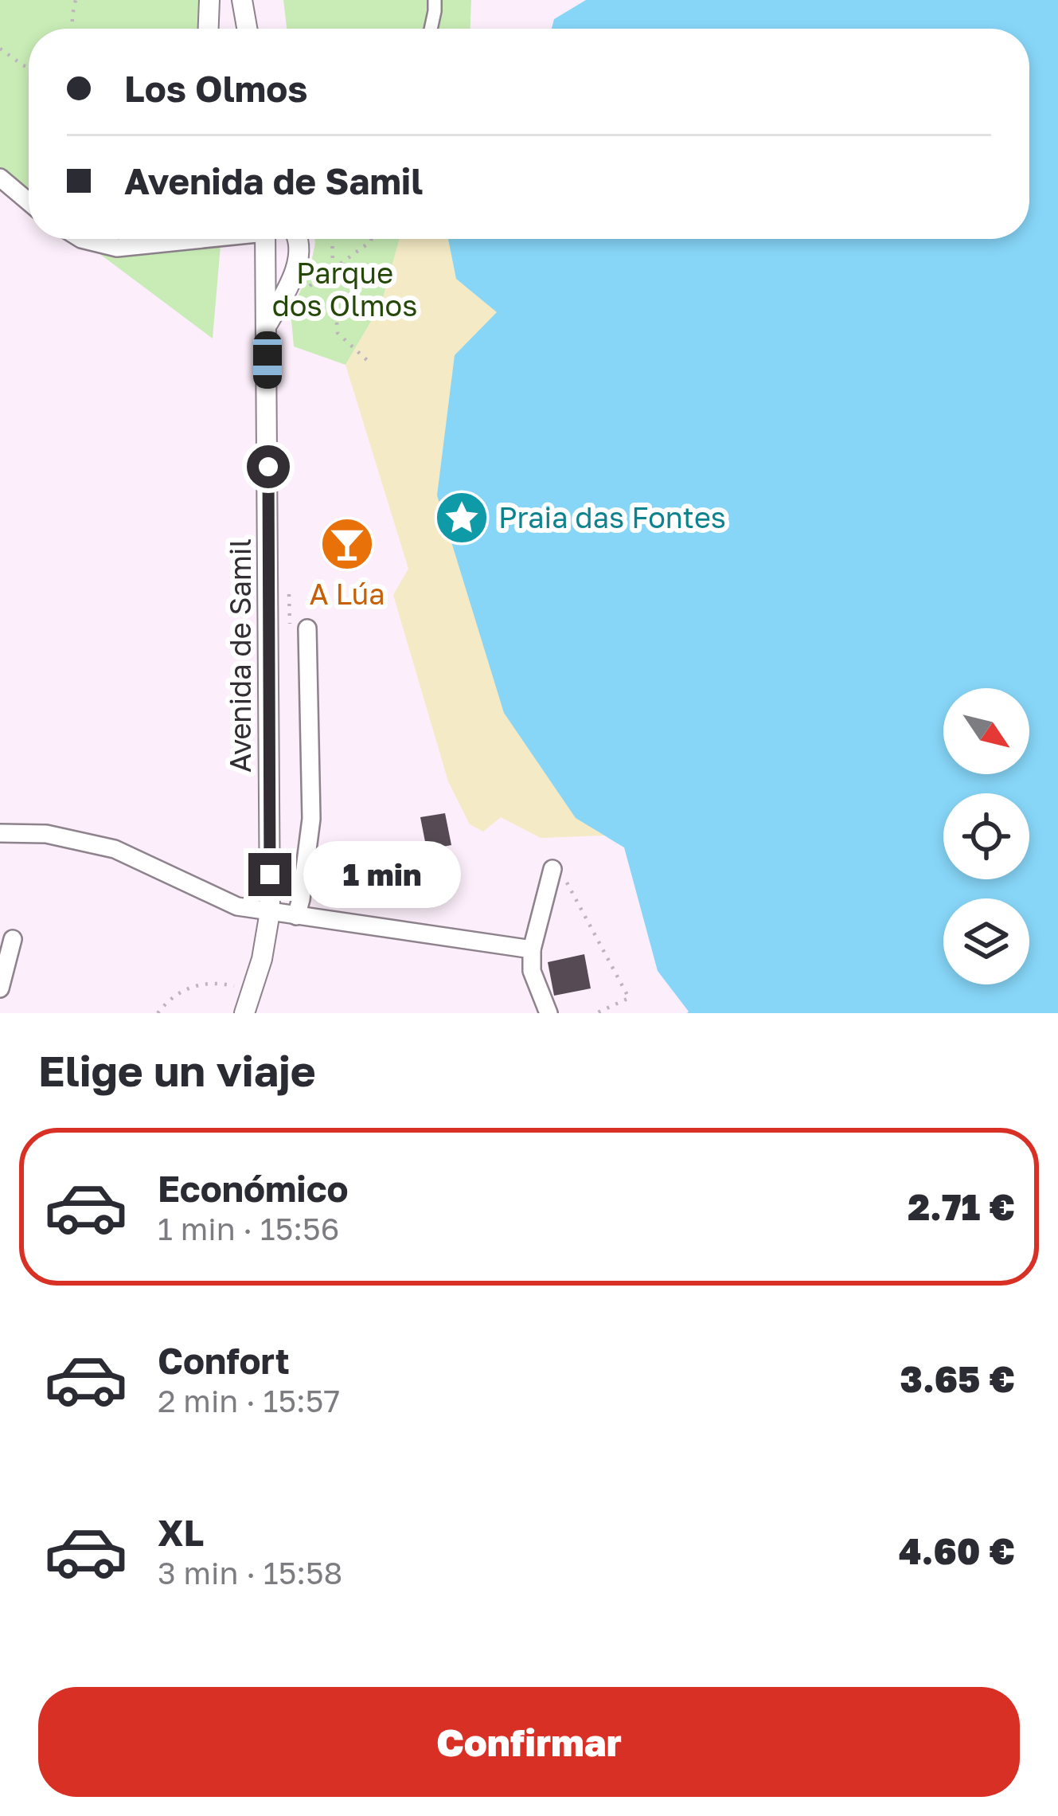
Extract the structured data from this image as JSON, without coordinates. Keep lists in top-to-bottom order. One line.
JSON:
{"streets":{"street":["Avenida de Samil"]},"parks":["Parque dos Olmos"],"places":{"place":["Praia das Fontes"],"bar":["A Lúa"]},"north":"bottom right","page":{"banner":["Los Olmos","Avenida de Samil"],"bubble":"1 min","heading":"Elige un viaje","list":[{"name":"Económico","note":"1 min · 15:56","value":"2.71 €"},{"name":"Confort","note":"2 min · 15:57","value":"3.65 €"},{"name":"XL","note":"3 min · 15:58","value":"4.60 €"}],"buttons":"Confirmar"}}
